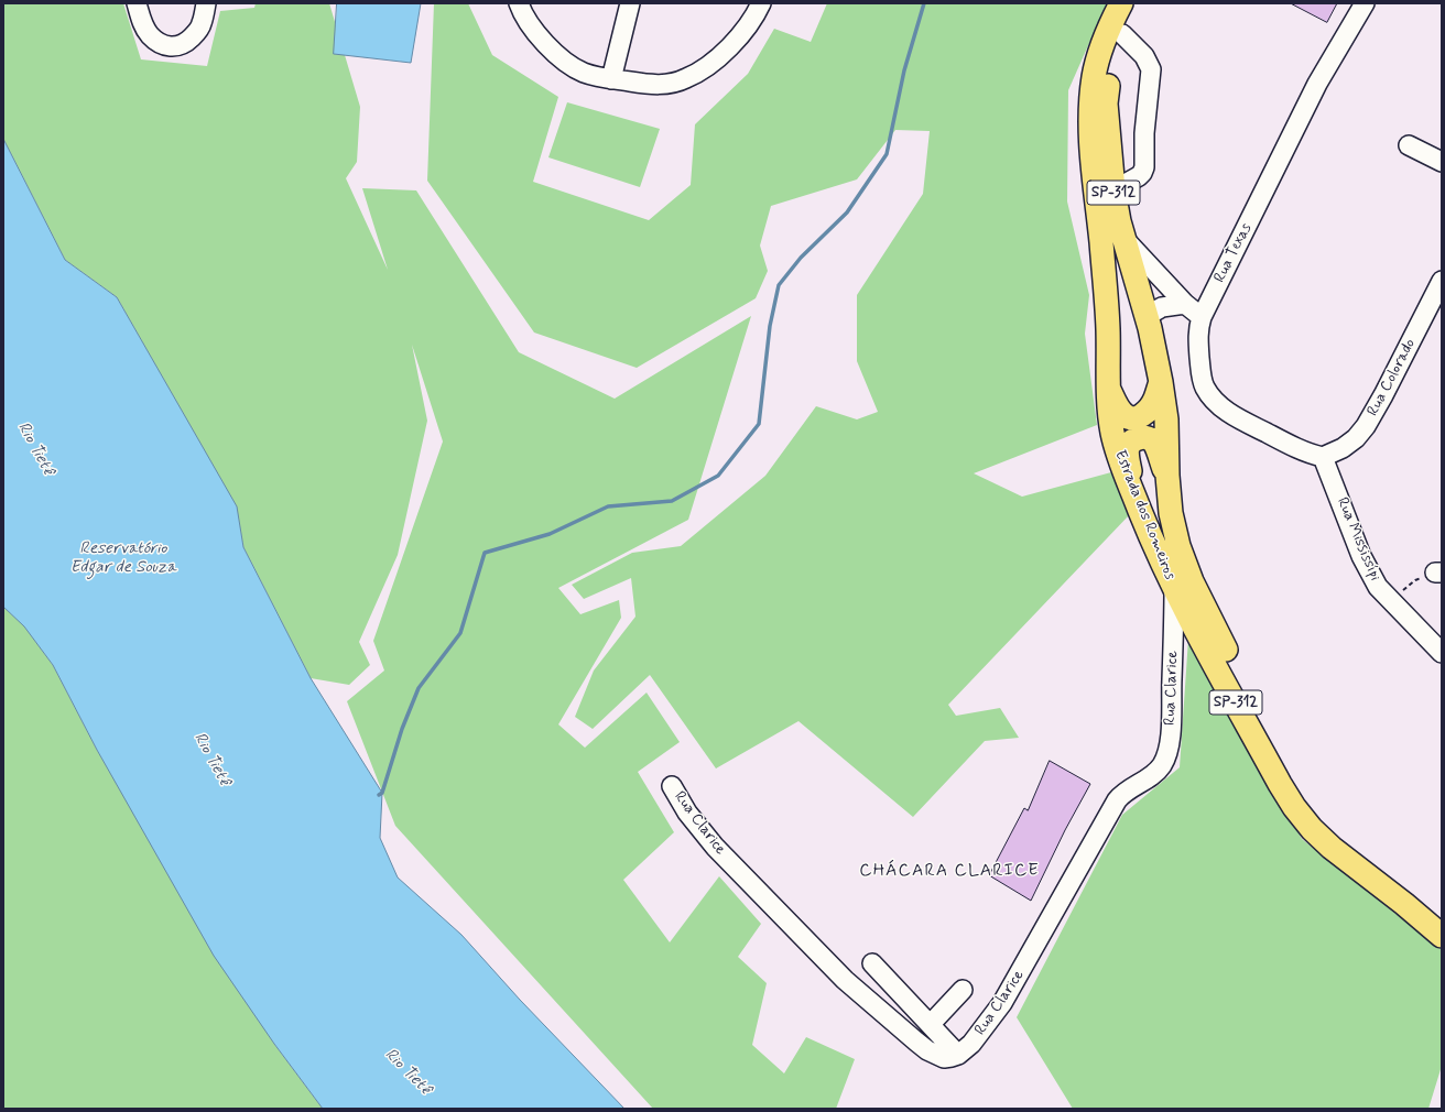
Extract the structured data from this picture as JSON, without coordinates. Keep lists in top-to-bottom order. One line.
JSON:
{"streets":{"main road":["SP-312","Estrada dos Romeiros"],"street":["Rua Texas","Rua Colorado","Rua Mississípi","Rua Clarice"]},"crossings":[["Rua Texas","Rua Colorado"],["Rua Texas","Rua Mississípi"],["Rua Colorado","Rua Mississípi"],["Estrada dos Romeiros","Rua Clarice"]],"districts":["CHÁCARA CLARICE"],"water":["Rio Tietê","Reservatório Edgar de Souza"]}
